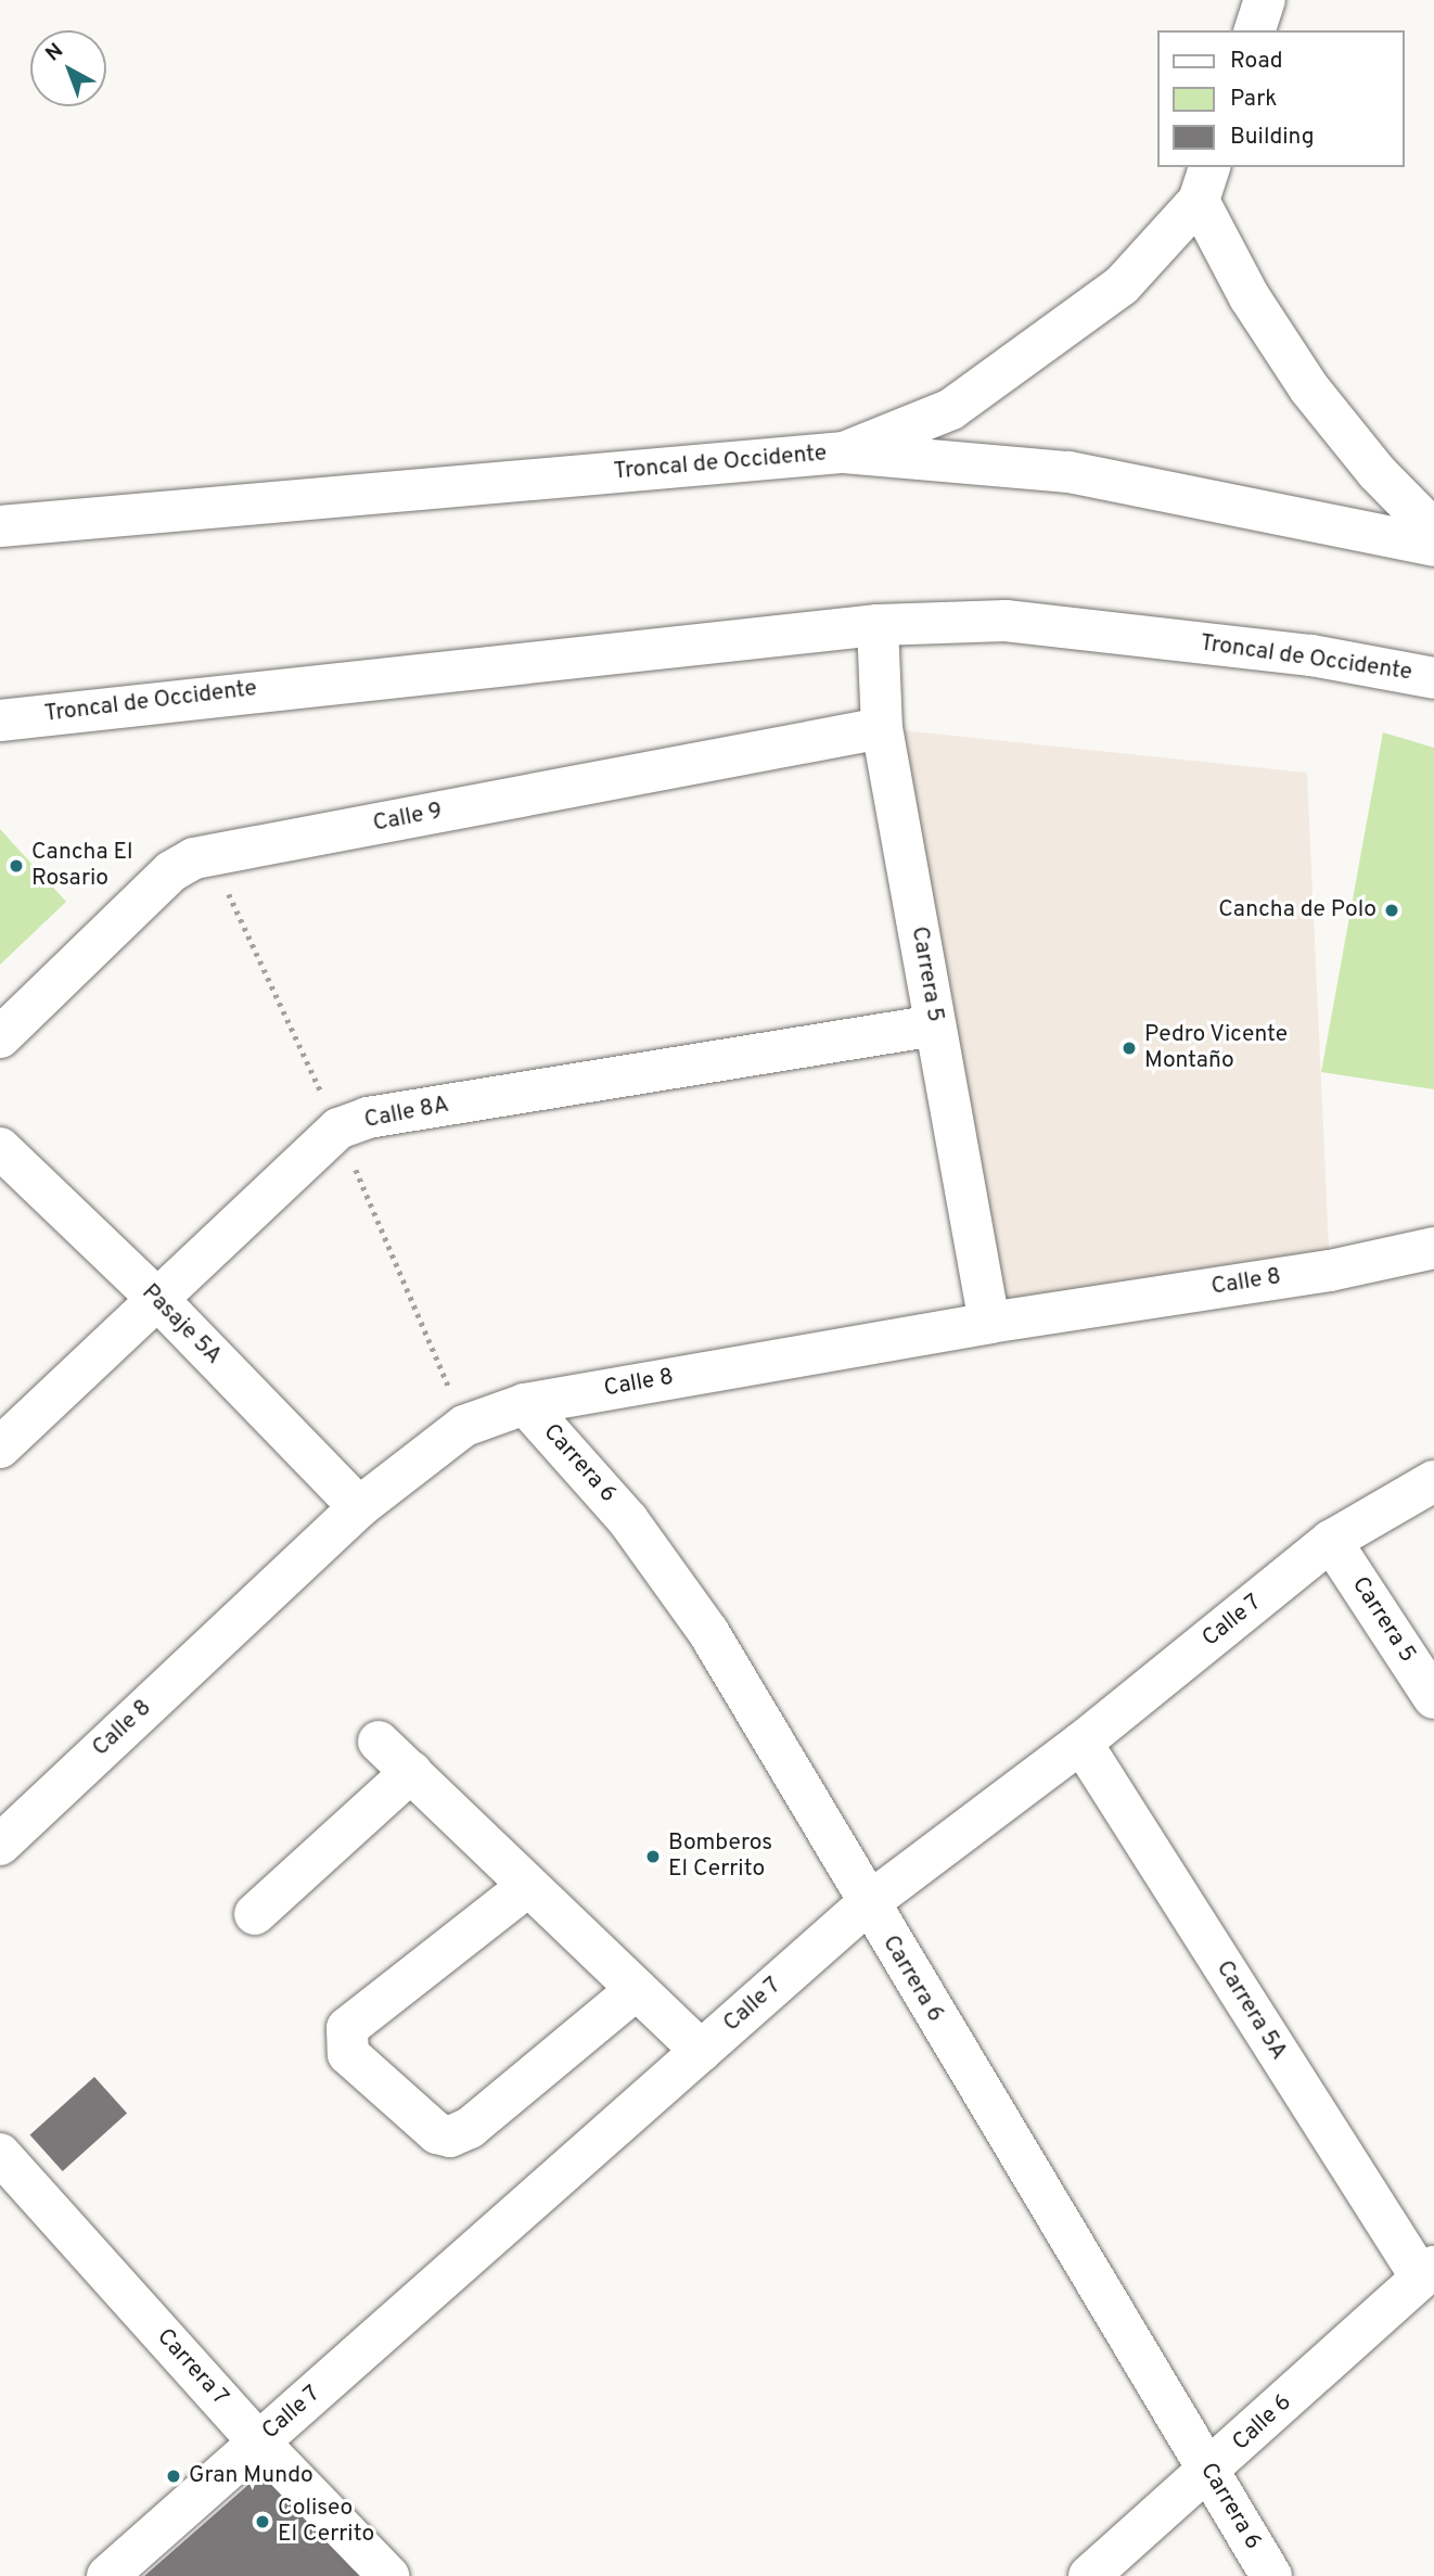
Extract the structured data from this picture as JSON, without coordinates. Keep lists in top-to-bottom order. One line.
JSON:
{"streets":{"main road":["Troncal de Occidente","Calle 9","Carrera 5","Calle 8A","Calle 8","Pasaje 5A","Carrera 6","Calle 7","Carrera 5A","Carrera 7","Calle 6"]},"crossings":[["Troncal de Occidente","Carrera 5"],["Calle 9","Carrera 5"],["Carrera 5","Calle 8A"],["Carrera 5","Calle 8"],["Carrera 5","Calle 7"],["Calle 8A","Pasaje 5A"],["Calle 8","Pasaje 5A"],["Calle 8","Carrera 6"],["Carrera 6","Calle 7"],["Carrera 6","Calle 6"],["Calle 7","Carrera 5A"],["Calle 7","Carrera 7"],["Carrera 5A","Calle 6"]],"places":["Cancha El Rosario","Cancha de Polo","Pedro Vicente Montaño","Bomberos El Cerrito","Gran Mundo","Coliseo El Cerrito"],"legend":["Road","Park","Building"],"north":"top left"}
